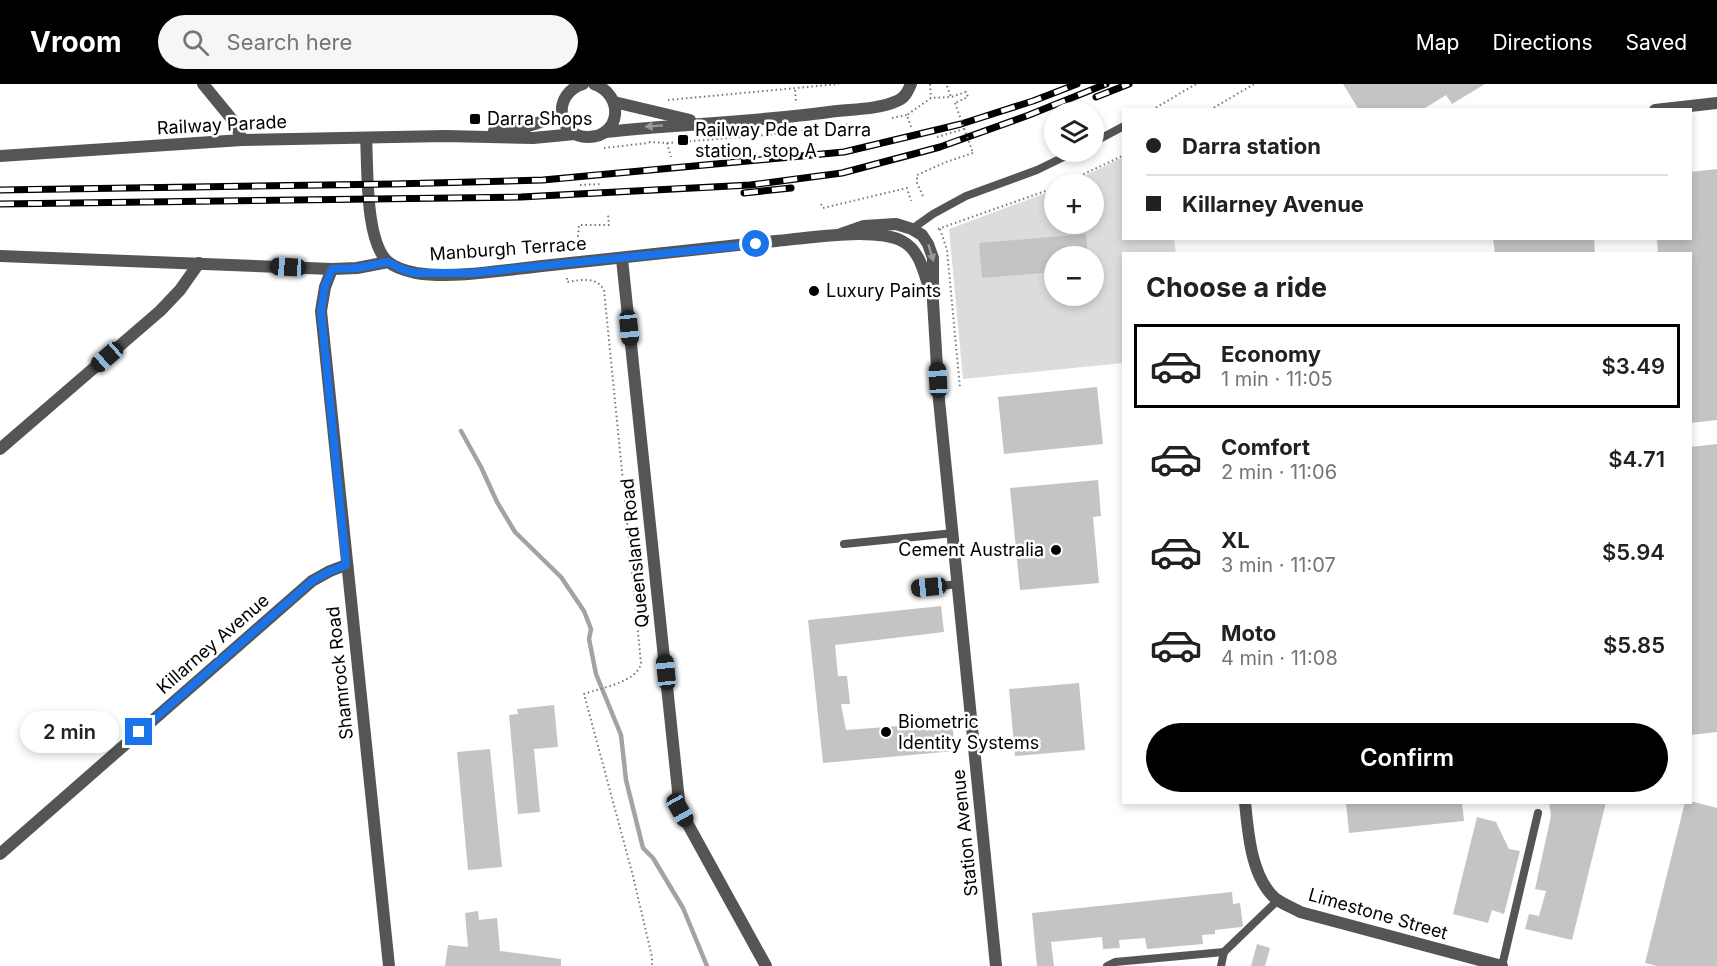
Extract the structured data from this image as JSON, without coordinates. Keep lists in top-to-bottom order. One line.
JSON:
{"streets":{"street":["Railway Parade","Manburgh Terrace","Queensland Road","Killarney Avenue","Shamrock Road","Station Avenue","Limestone Street"]},"crossings":[["Manburgh Terrace","Queensland Road"],["Manburgh Terrace","Shamrock Road"],["Manburgh Terrace","Station Avenue"],["Killarney Avenue","Shamrock Road"]],"places":{"transit":["Darra Shops","Railway Pde at Darra station, stop A"],"other":["Luxury Paints","Cement Australia","Biometric Identity Systems"]},"page":{"header":"Vroom","search":"Search here","nav":["Map","Directions","Saved"],"map_buttons":["+","−"],"banner":["Darra station","Killarney Avenue"],"heading":"Choose a ride","list":[{"name":"Economy","note":"1 min · 11:05","value":"$3.49"},{"name":"Comfort","note":"2 min · 11:06","value":"$4.71"},{"name":"XL","note":"3 min · 11:07","value":"$5.94"},{"name":"Moto","note":"4 min · 11:08","value":"$5.85"}],"bubble":"2 min","buttons":"Confirm"}}
